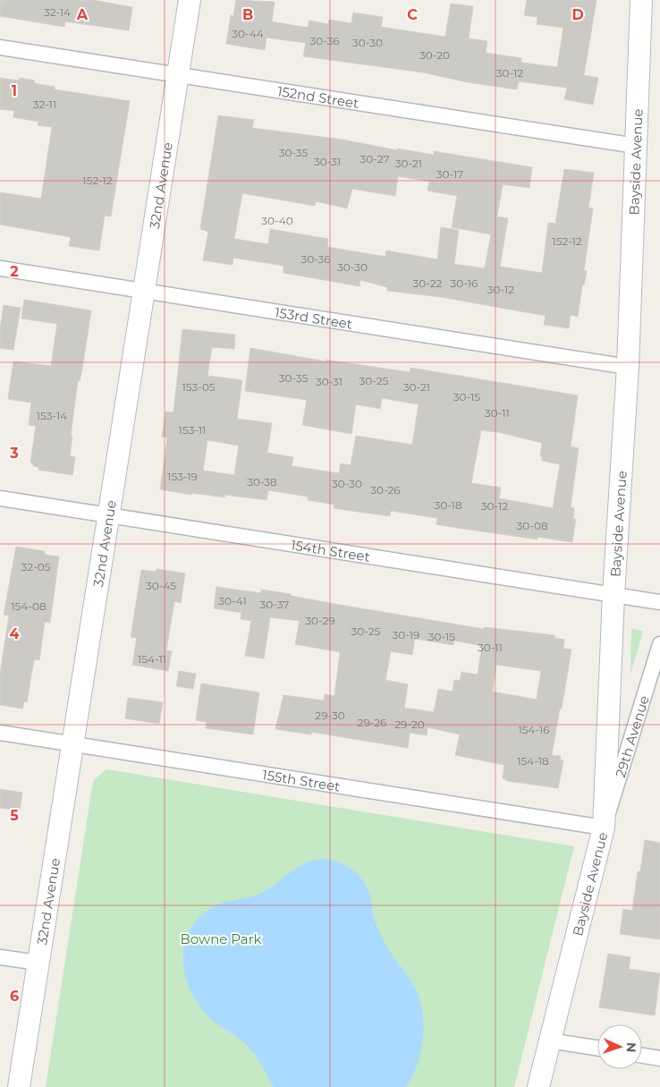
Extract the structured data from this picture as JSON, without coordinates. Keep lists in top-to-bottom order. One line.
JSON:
{"streets":{"street":["152nd Street","Bayside Avenue","32nd Avenue","153rd Street","154th Street","29th Avenue","155th Street"]},"crossings":[["152nd Street","Bayside Avenue"],["152nd Street","32nd Avenue"],["Bayside Avenue","153rd Street"],["Bayside Avenue","154th Street"],["Bayside Avenue","29th Avenue"],["Bayside Avenue","155th Street"],["32nd Avenue","153rd Street"],["32nd Avenue","154th Street"],["32nd Avenue","155th Street"],["29th Avenue","155th Street"]],"parks":["Bowne Park"],"house_numbers":["32-14","30-44","30-36","30-30","30-20","30-12","32-11","30-35","30-27","30-31","30-21","30-17","152-12","30-40","152-12","30-36","30-30","30-22","30-16","30-12","30-35","30-25","30-31","153-05","30-21","30-15","30-11","153-14","153-11","153-19","30-38","30-30","30-26","30-18","30-12","30-08","32-05","30-45","30-41","30-37","154-08","30-29","30-25","30-19","30-15","30-11","154-11","29-30","29-26","29-20","154-16","154-18"],"north":"right","grid":{"columns":["A","B","C","D"],"rows":["1","2","3","4","5","6"]}}
